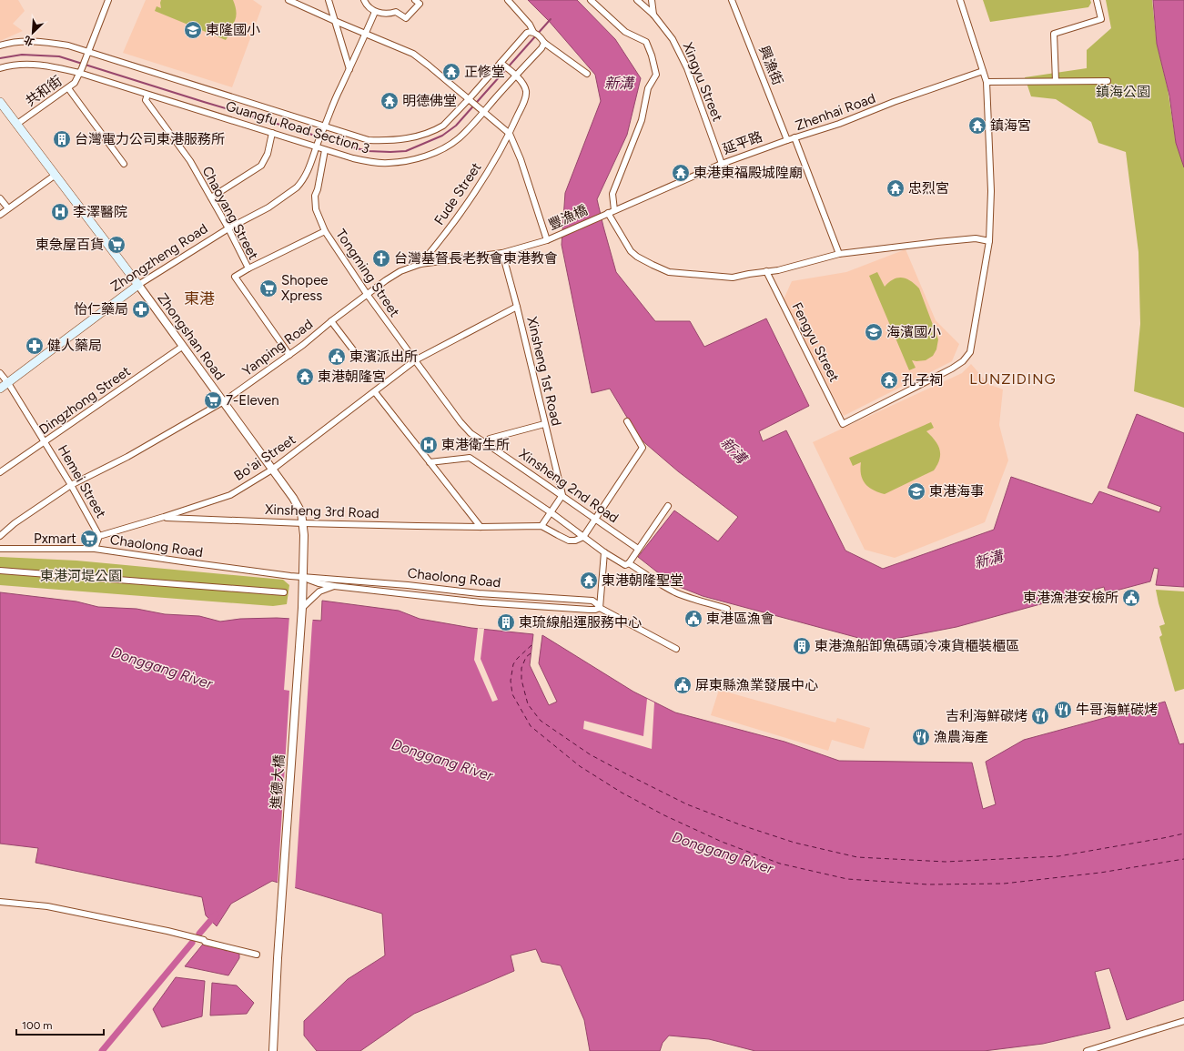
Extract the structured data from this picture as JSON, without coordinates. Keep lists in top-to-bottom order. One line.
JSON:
{"streets":{"main road":["Zhongzheng Road","Zhongshan Road"],"street":["興漁街","Xingyu Street","共和街","Zhenhai Road","Guangfu Road Section 3","延平路","Fude Street","Chaoyang Street","豐漁橋","Tongming Street","Fengyu Street","Yanping Road","Xinsheng 1st Road","Dingzhong Street","Bo'ai Street","Hemei Street","Xinsheng 2nd Road","Xinsheng 3rd Road","Chaolong Road","進德大橋"]},"crossings":[["興漁街","延平路"],["Xingyu Street","延平路"],["共和街","Guangfu Road Section 3"],["共和街","Zhongshan Road"],["Zhenhai Road","延平路"],["Guangfu Road Section 3","Fude Street"],["Guangfu Road Section 3","Chaoyang Street"],["Guangfu Road Section 3","Zhongzheng Road"],["Guangfu Road Section 3","Tongming Street"],["延平路","豐漁橋"],["Fude Street","Yanping Road"],["Chaoyang Street","Zhongzheng Road"],["Chaoyang Street","Yanping Road"],["豐漁橋","Yanping Road"],["Zhongzheng Road","Zhongshan Road"],["Zhongzheng Road","Hemei Street"],["Tongming Street","Yanping Road"],["Tongming Street","Bo'ai Street"],["Tongming Street","Xinsheng 2nd Road"],["Zhongshan Road","Yanping Road"],["Zhongshan Road","Dingzhong Street"],["Zhongshan Road","Bo'ai Street"],["Zhongshan Road","Xinsheng 3rd Road"],["Zhongshan Road","Chaolong Road"],["Zhongshan Road","進德大橋"],["Yanping Road","Xinsheng 1st Road"],["Yanping Road","Hemei Street"],["Xinsheng 1st Road","Bo'ai Street"],["Xinsheng 1st Road","Xinsheng 2nd Road"],["Dingzhong Street","Hemei Street"],["Bo'ai Street","Hemei Street"],["Bo'ai Street","Xinsheng 2nd Road"],["Bo'ai Street","Xinsheng 3rd Road"]],"districts":["東港","LUNZIDING"],"water":["新溝","Donggang River"],"parks":["鎮海公園","東港河堤公園"],"places":{"school or university":["東隆國小","海濱國小","東港海事"],"temple":["正修堂","明德佛堂","鎮海宮","東港東福殿城隍廟","忠烈宮","東港朝隆宮","孔子祠","東港朝隆聖堂"],"building":["台灣電力公司東港服務所","東琉線船運服務中心","東港漁船卸魚碼頭冷凍貨櫃裝櫃區"],"hospital":["李澤醫院","東港衛生所"],"supermarket":["東急屋百貨","Shopee Xpress","7-Eleven","Pxmart"],"church":["台灣基督長老教會東港教會"],"pharmacy":["怡仁藥局","健人藥局"],"public building":["東濱派出所","東港漁港安檢所","東港區漁會","屏東縣漁業發展中心"],"restaurant":["牛哥海鮮碳烤","吉利海鮮碳烤","漁農海產"]},"scale_bar":"100 m","north":"bottom left"}
